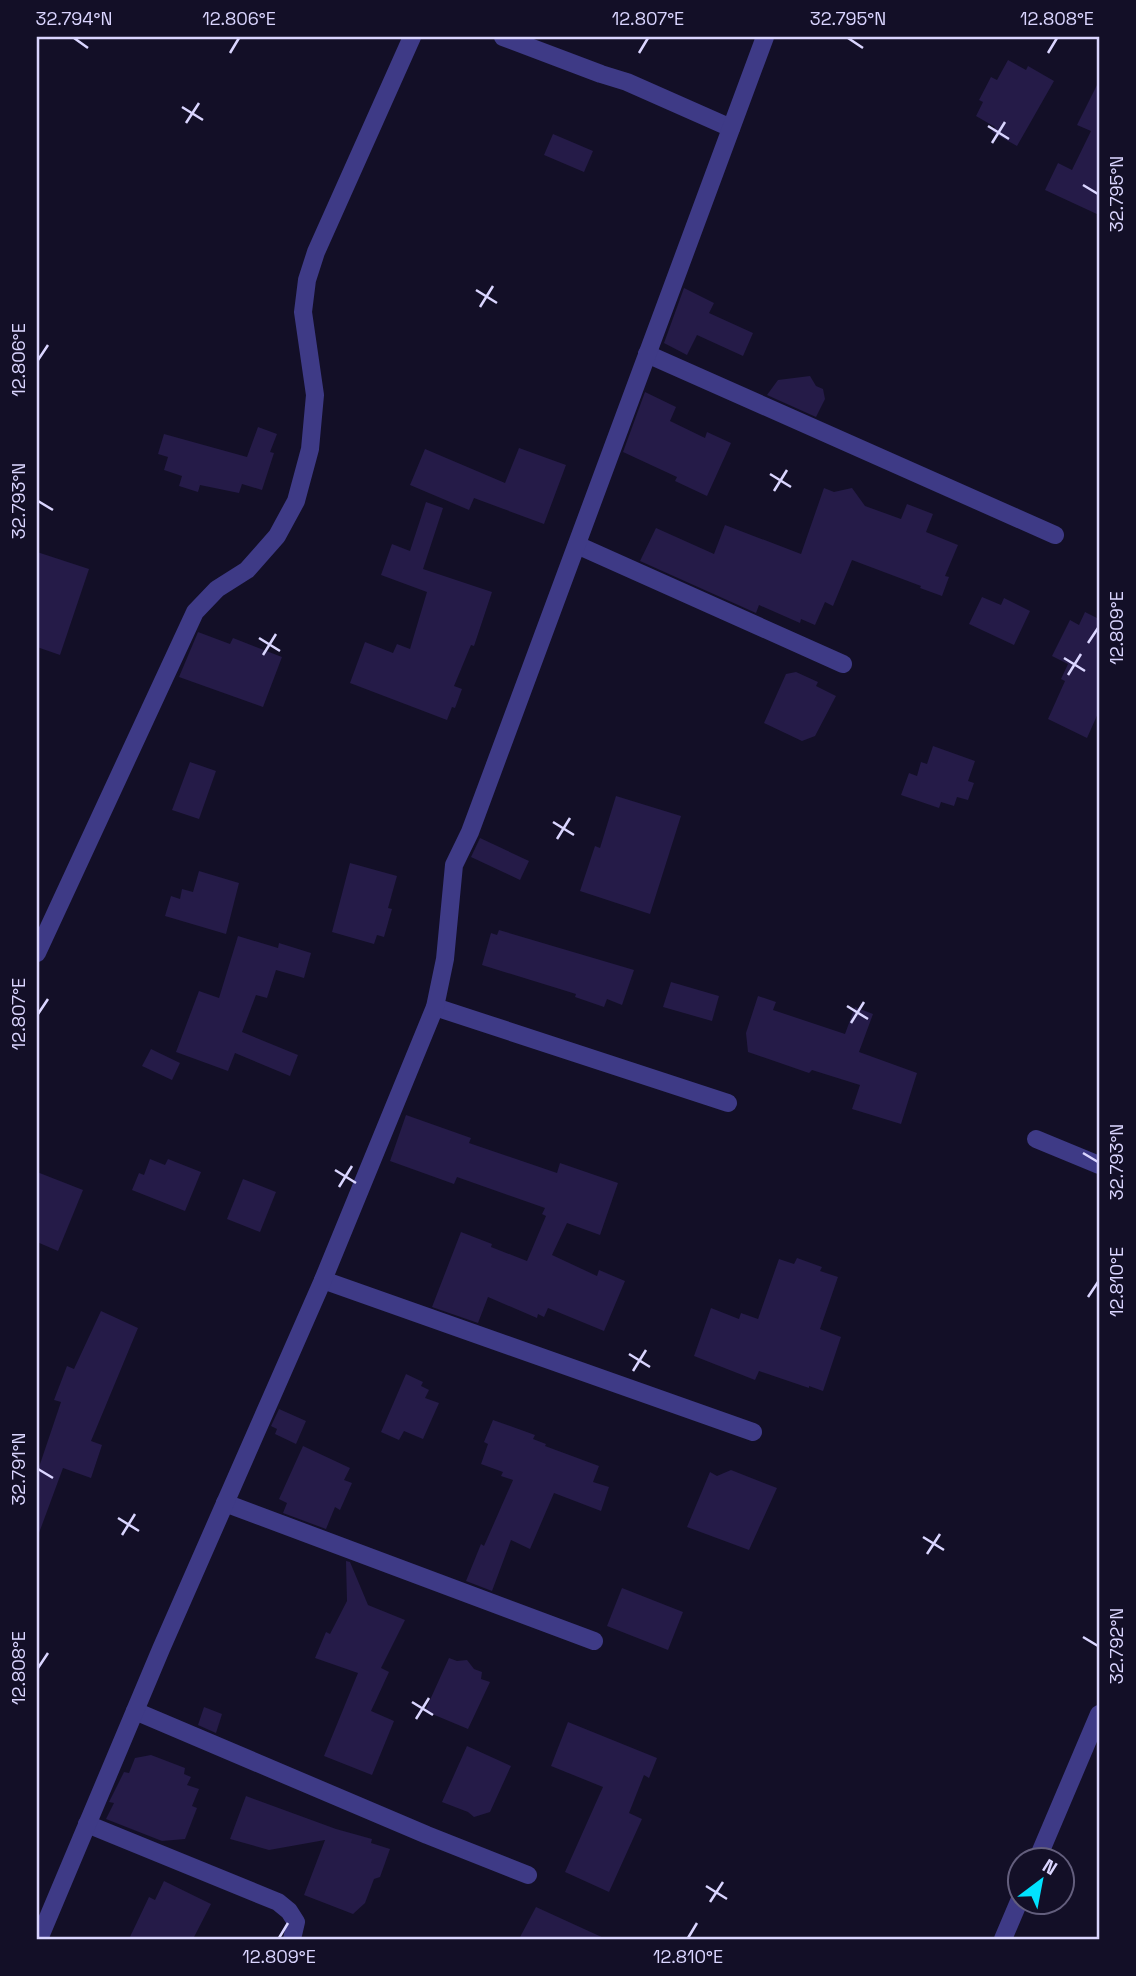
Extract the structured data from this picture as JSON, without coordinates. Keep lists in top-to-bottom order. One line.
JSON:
{"north":"top right","coordinates":["32.794°N","12.806°E","12.807°E","32.795°N","12.808°E","32.793°N","12.809°E","12.810°E","32.791°N","32.792°N"]}
